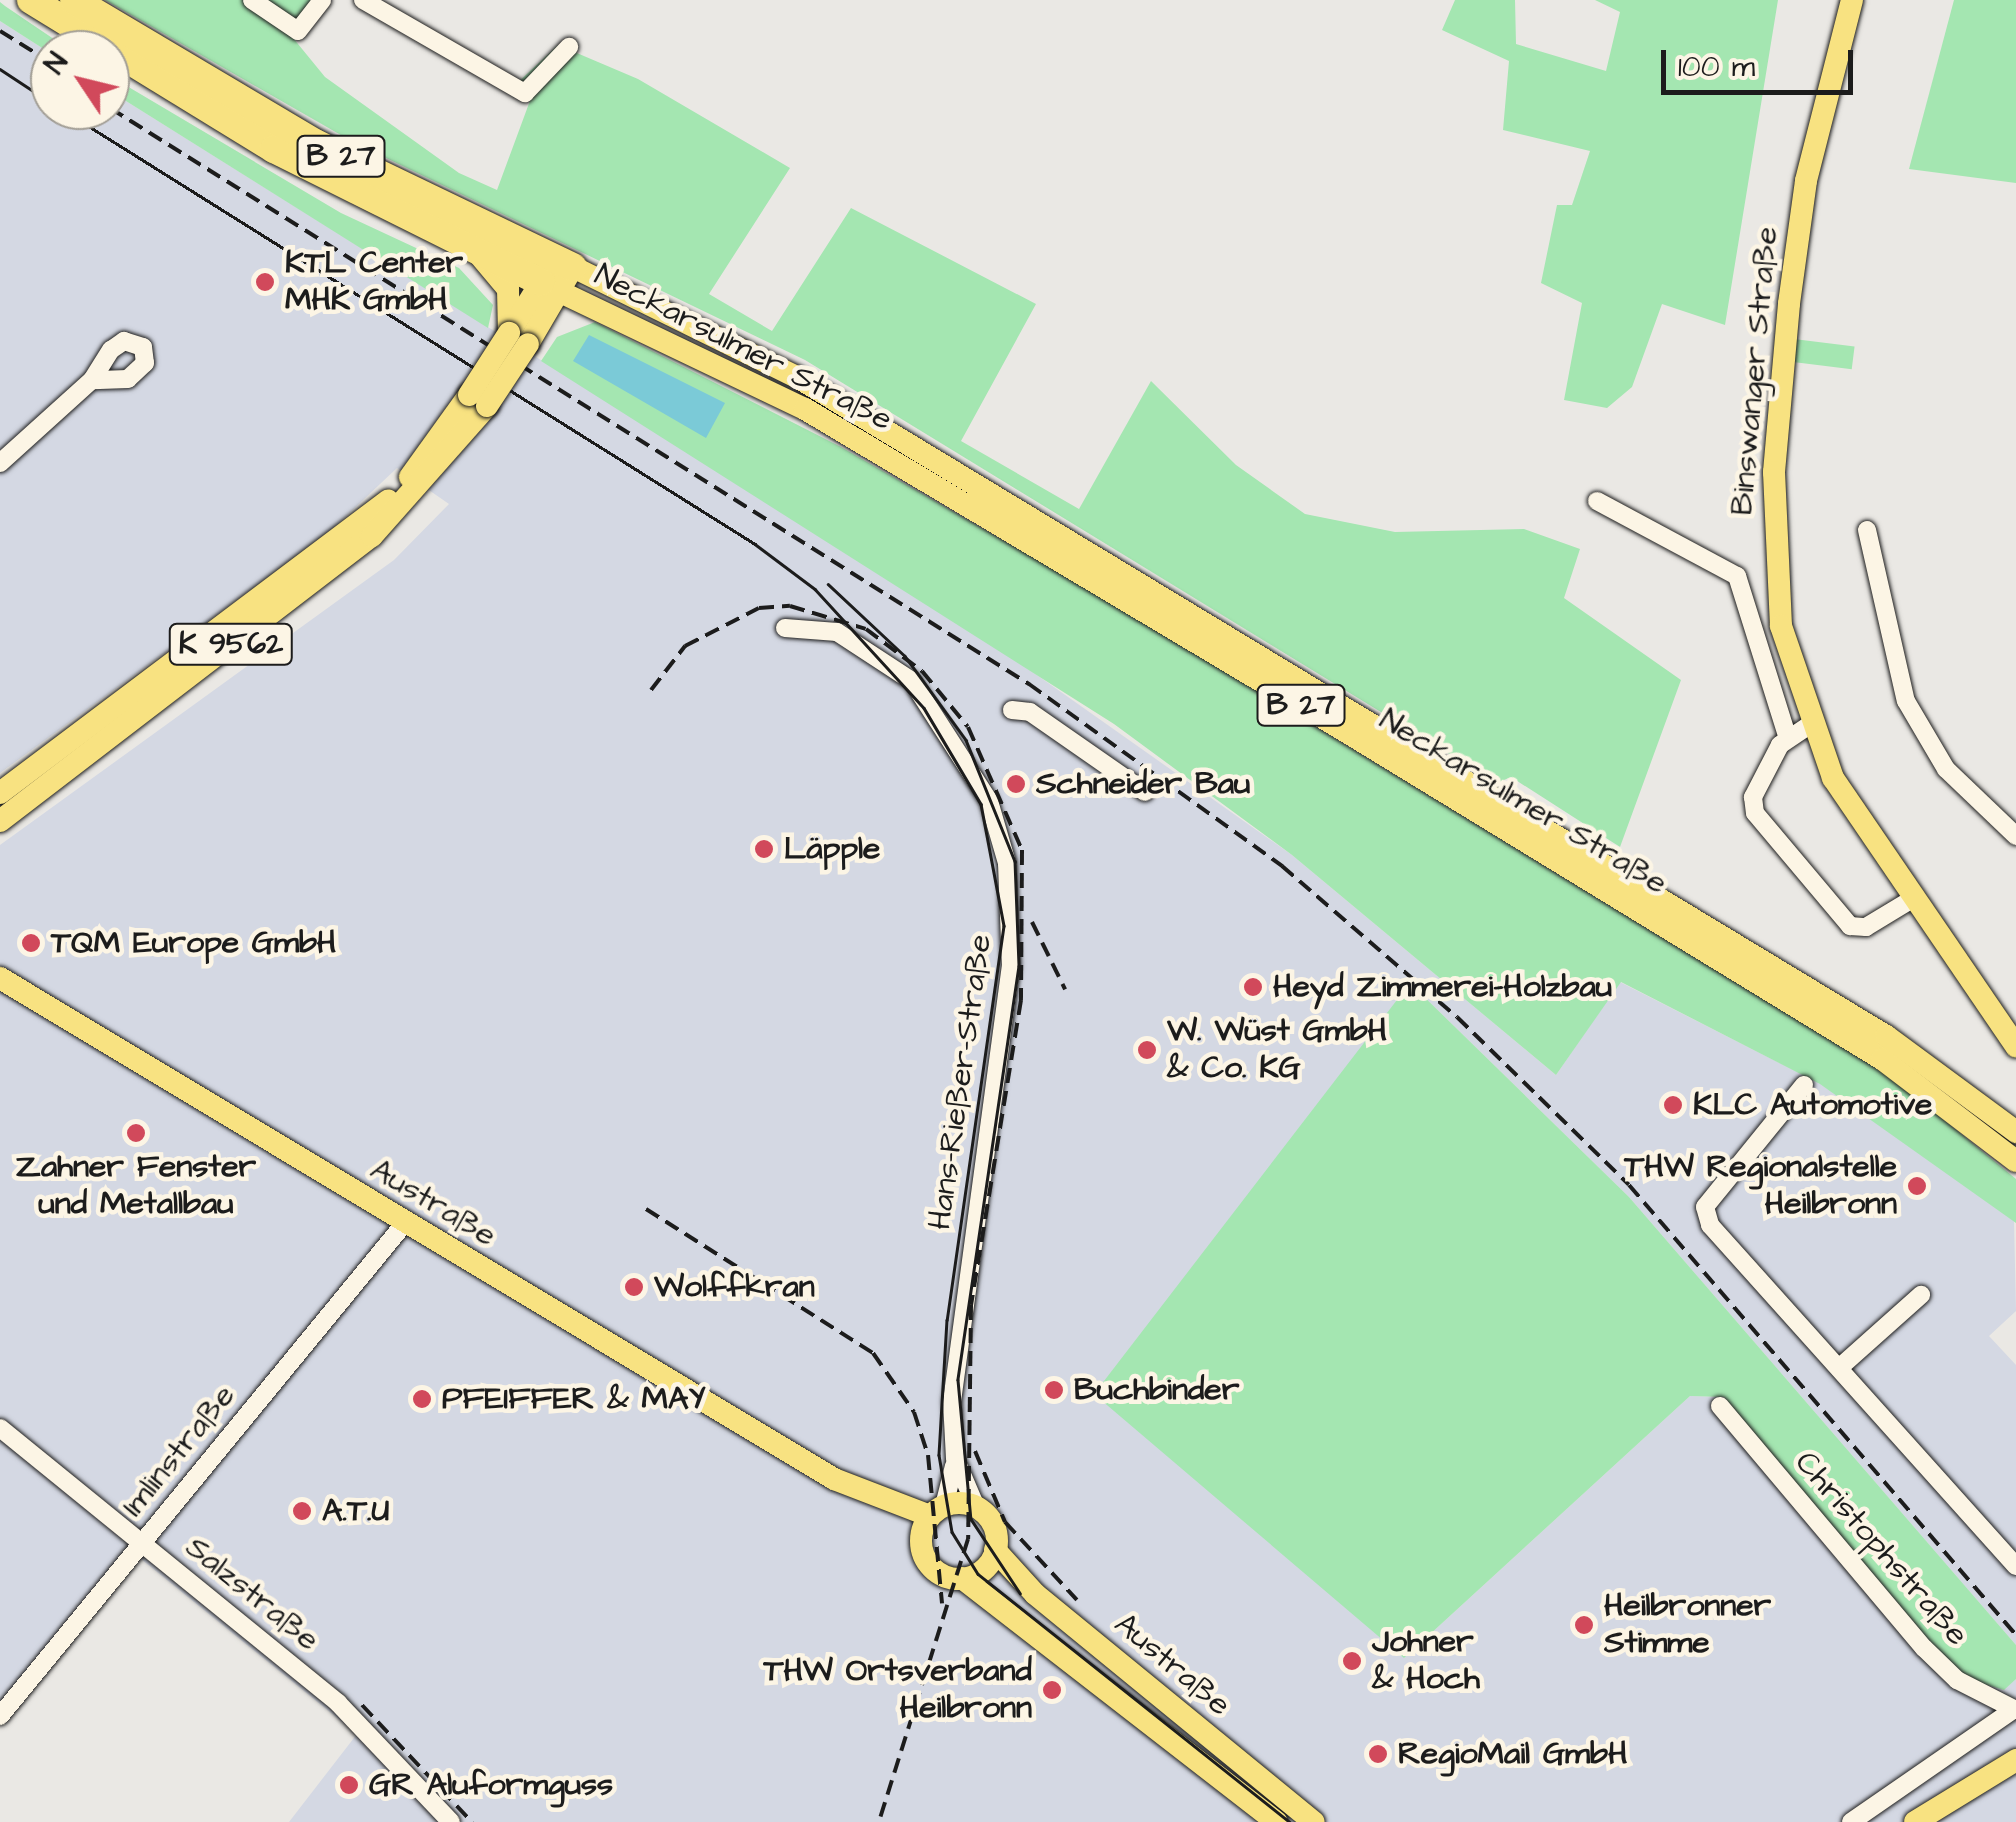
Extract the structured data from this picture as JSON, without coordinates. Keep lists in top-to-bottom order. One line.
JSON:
{"streets":{"highway":["B 27"],"main road":["Neckarsulmer Straße","Binswanger Straße","K 9562","Austraße"],"street":["Hans-Rießer-Straße","Imlinstraße","Christophstraße","Salzstraße"]},"crossings":[["B 27","Neckarsulmer Straße"],["B 27","K 9562"],["Neckarsulmer Straße","K 9562"],["Hans-Rießer-Straße","Austraße"],["Austraße","Imlinstraße"],["Imlinstraße","Salzstraße"]],"places":["KTL Center MHK GmbH","Schneider Bau","Läpple","TQM Europe GmbH","Heyd Zimmerei-Holzbau","W. Wüst GmbH & Co. KG","KLC Automotive","Zahner Fenster und Metallbau","THW Regionalstelle Heilbronn","Wolffkran","Buchbinder","PFEIFFER & MAY","A.T.U","Heilbronner Stimme","Johner & Hoch","THW Ortsverband Heilbronn","RegioMail GmbH","GR Aluformguss"],"scale_bar":"100 m","north":"top left"}
